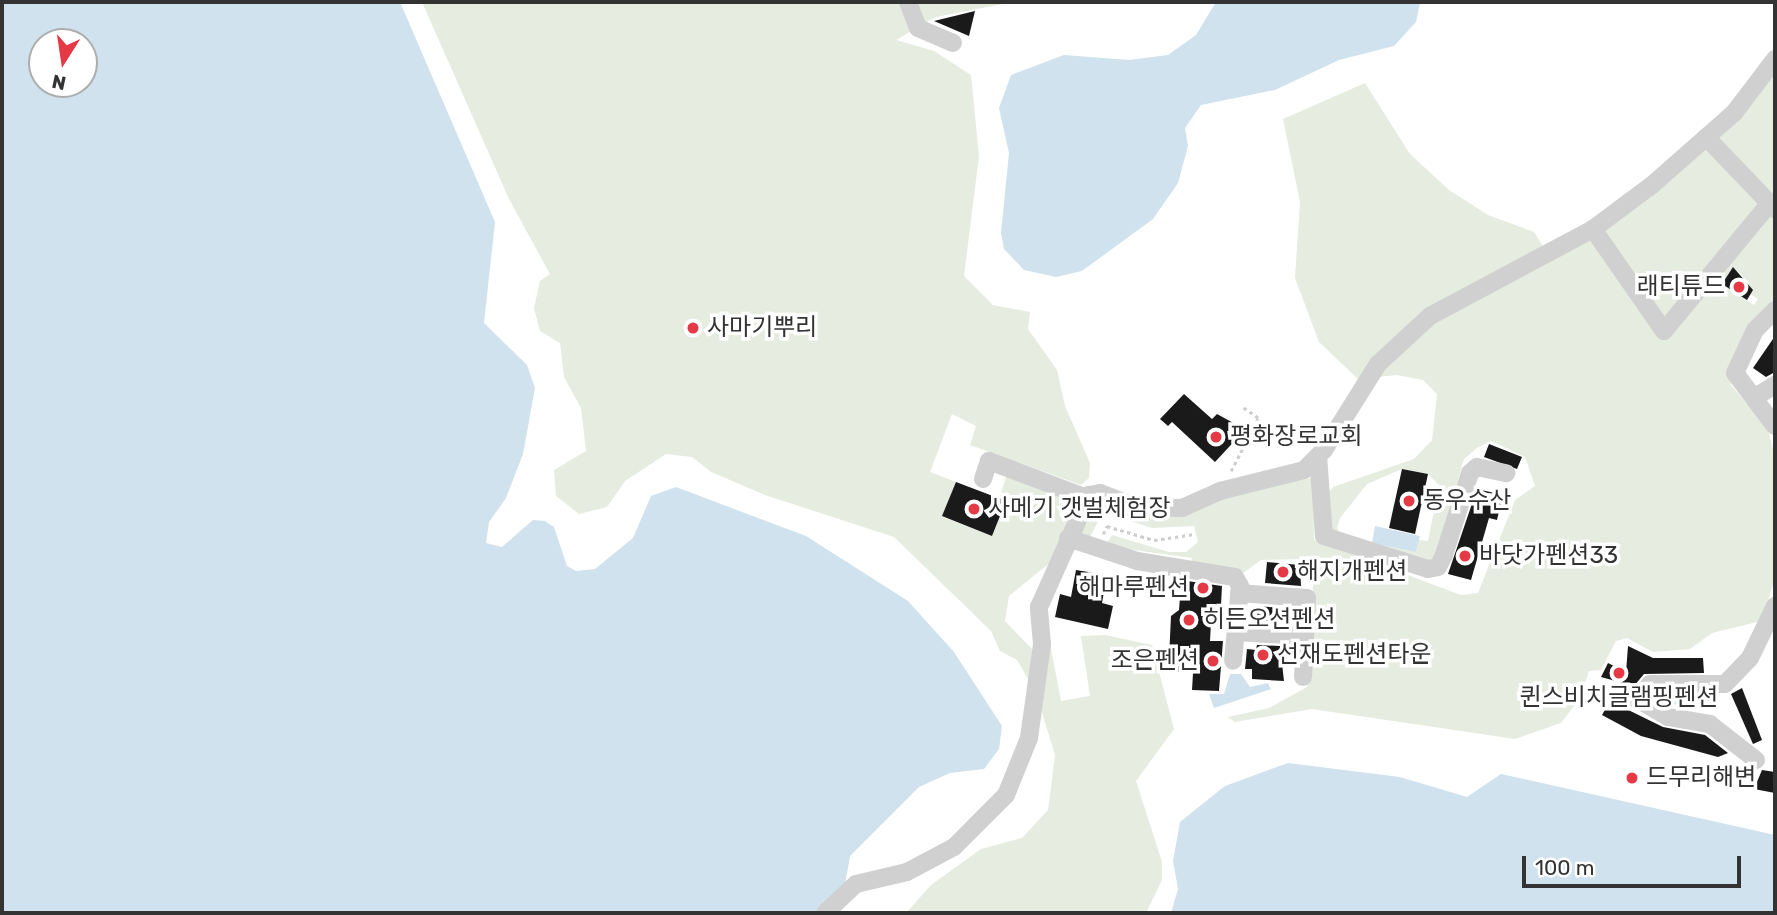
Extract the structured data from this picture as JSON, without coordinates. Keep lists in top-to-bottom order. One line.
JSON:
{"places":["래티튜드","사마기뿌리","평화장로교회","동우수산","사메기 갯벌체험장","바닷가펜션33","해지개펜션","해마루펜션","히든오션펜션","선재도펜션타운","조은펜션","퀸스비치글램핑펜션","드무리해변"],"scale_bar":"100 m","north":"bottom"}
